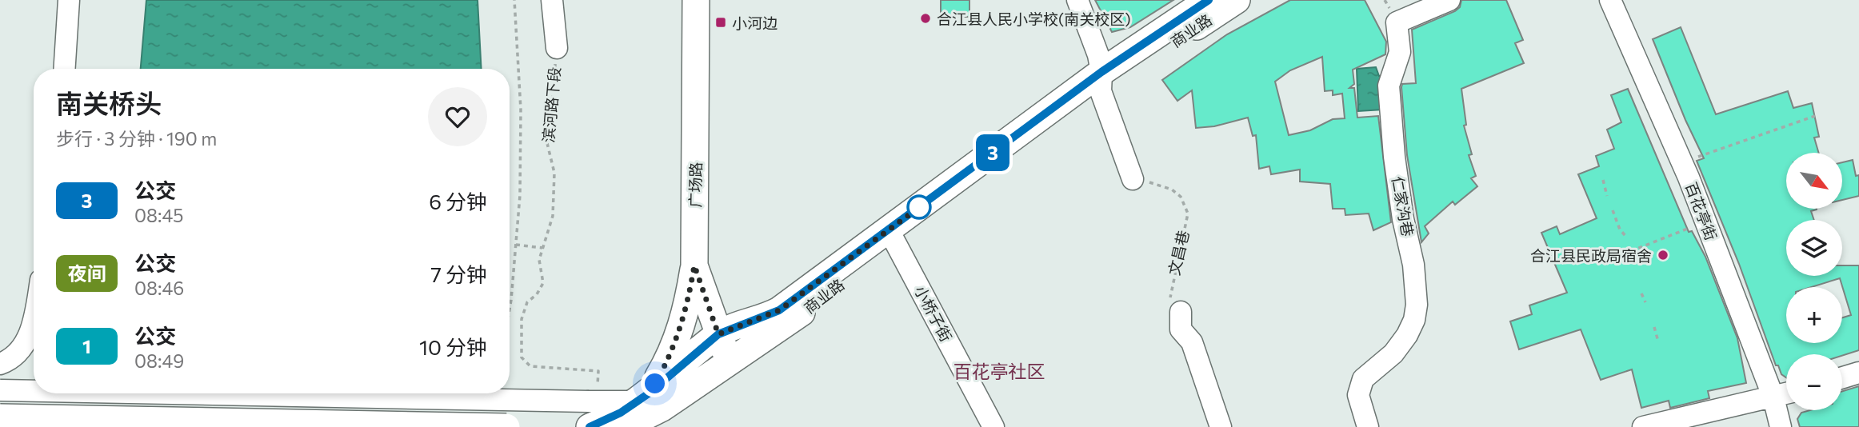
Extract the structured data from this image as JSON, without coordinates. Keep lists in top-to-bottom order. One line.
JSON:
{"streets":{"main road":["商业路","广场路"],"street":["滨河路下段","仁家沟巷","百花亭街","小桥子街"],"path":["文昌巷"]},"crossings":[["商业路","滨河路下段"],["商业路","广场路"],["商业路","小桥子街"]],"districts":["百花亭社区"],"places":{"other":["合江县人民小学校(南关校区)","合江县民政局宿舍"],"transit":["小河边"]},"lines":["bus line 3"],"north":"bottom right","page":{"on_map":"3","heading":["南关桥头","步行 · 3 分钟 · 190 m"],"map_buttons":["+","−"],"list":[{"mark":"3","name":"公交","note":"08:45","value":"6 分钟"},{"mark":"夜间","name":"公交","note":"08:46","value":"7 分钟"},{"mark":"1","name":"公交","note":"08:49","value":"10 分钟"}]}}
